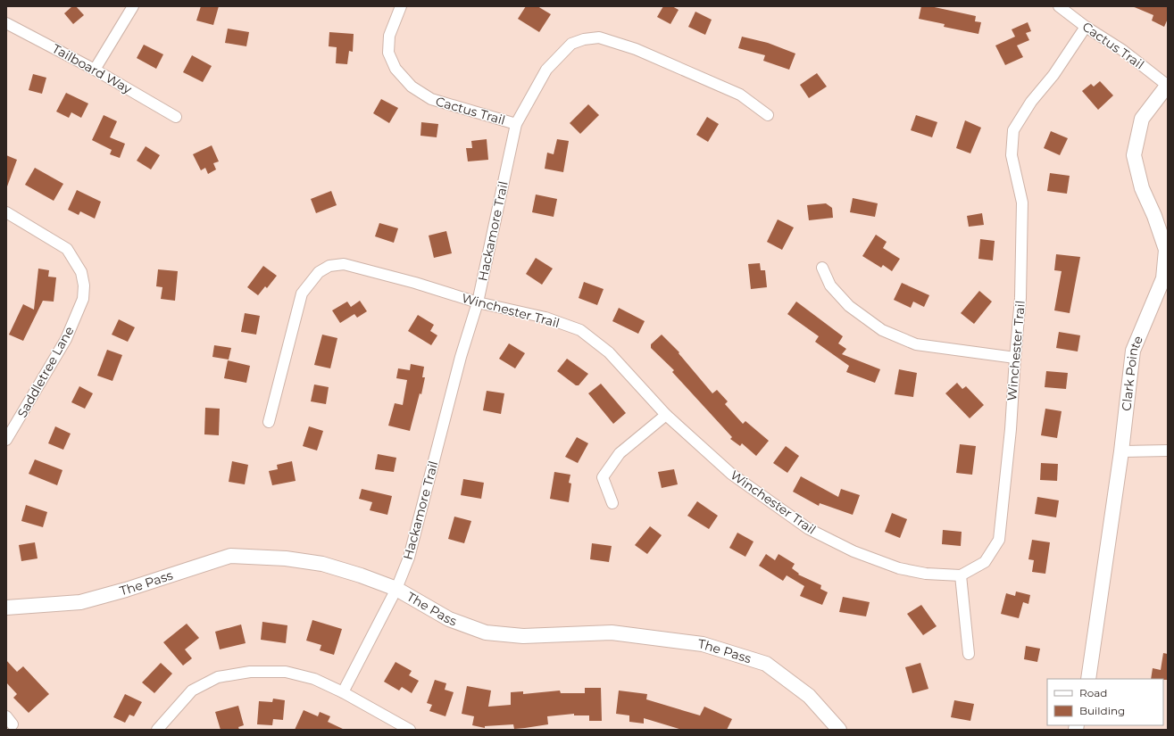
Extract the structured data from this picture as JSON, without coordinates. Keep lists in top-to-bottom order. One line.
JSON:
{"streets":{"street":["Cactus Trail","Tailboard Way","Hackamore Trail","Winchester Trail","Saddletree Lane","Clark Pointe","The Pass"]},"crossings":[["Cactus Trail","Hackamore Trail"],["Cactus Trail","Winchester Trail"],["Cactus Trail","Clark Pointe"],["Hackamore Trail","Winchester Trail"],["Hackamore Trail","The Pass"]],"legend":["Road","Building"]}
